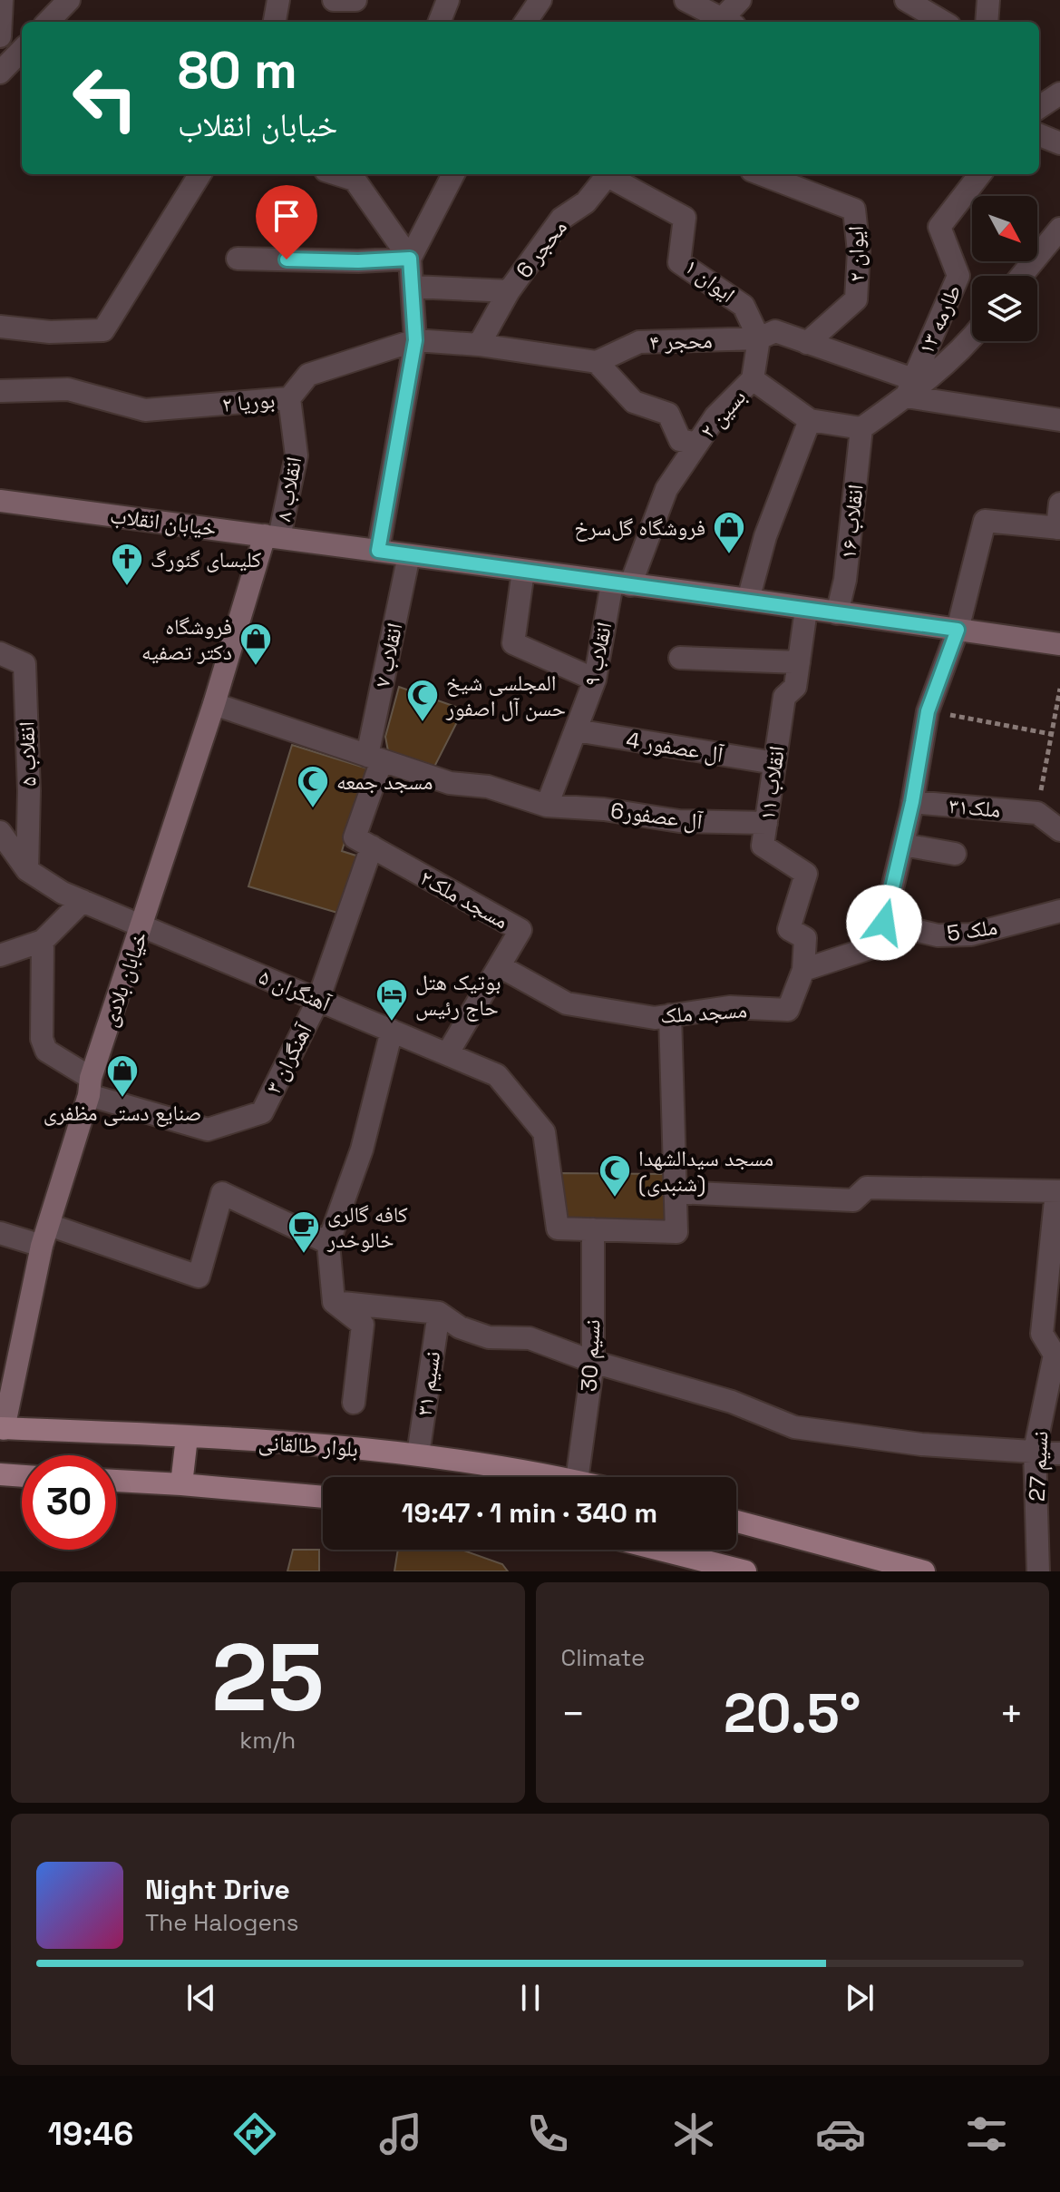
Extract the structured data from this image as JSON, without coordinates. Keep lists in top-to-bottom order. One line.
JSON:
{"streets":{"main road":["بلوار طالقانی"],"street":["محجر 6","ایوان ۲","ایوان ۱","طارمه ۱۳","محجر ۴","بوریا ۲","بسین ۲","انقلاب ۸","خیابان انقلاب","انقلاب ۱۶","انقلاب ۹","انقلاب ۷","آل عصفور 4","انقلاب ۵","انقلاب ۱۱","ملک۳۱","آل عصفور6","مسجد ملک۲","ملک 5","خیابان بلادی","آهنگران ۵","مسجد ملک","آهنگران ۳","نسیم 30","نسیم ۳۱","نسیم 27"]},"crossings":[["ایوان ۲","محجر ۴"],["ایوان ۱","محجر ۴"],["طارمه ۱۳","محجر ۴"],["محجر ۴","بسین ۲"],["بوریا ۲","انقلاب ۸"],["بسین ۲","انقلاب ۹"],["انقلاب ۸","خیابان انقلاب"],["انقلاب ۸","خیابان بلادی"],["خیابان انقلاب","انقلاب ۱۶"],["خیابان انقلاب","انقلاب ۹"],["خیابان انقلاب","انقلاب ۷"],["خیابان انقلاب","انقلاب ۱۱"],["خیابان انقلاب","خیابان بلادی"],["انقلاب ۹","آل عصفور 4"],["انقلاب ۹","آل عصفور6"],["انقلاب ۷","آل عصفور6"],["آل عصفور 4","انقلاب ۱۱"],["انقلاب ۵","آهنگران ۵"],["انقلاب ۱۱","آل عصفور6"],["انقلاب ۱۱","مسجد ملک"],["آل عصفور6","خیابان بلادی"],["مسجد ملک۲","آهنگران ۵"],["مسجد ملک۲","مسجد ملک"],["مسجد ملک۲","آهنگران ۳"],["خیابان بلادی","آهنگران ۵"],["خیابان بلادی","آهنگران ۳"],["خیابان بلادی","بلوار طالقانی"],["آهنگران ۵","آهنگران ۳"],["آهنگران ۵","نسیم 30"],["نسیم ۳۱","بلوار طالقانی"]],"places":{"shop":["فروشگاه گل‌سرخ","فروشگاه دکتر تصفیه","صنایع دستی مظفری"],"church":["کلیسای گئورگ"],"mosque":["المجلسی شیخ حسن آل اصفور","مسجد جمعه","مسجد سیدالشهدا (شنبدی)"],"hotel":["بوتیک هتل حاج رئیس"],"cafe":["کافه گالری خالوخدر"]},"north":"bottom right","page":{"turn":["80 m","خیابان انقلاب"],"limit":"30","trip":"19:47 · 1 min · 340 m","tile":[["25","km/h"],"Climate"],"heat":["−","20.5°","+"],"song":["Night Drive","The Halogens"],"tabs":"19:46"}}
